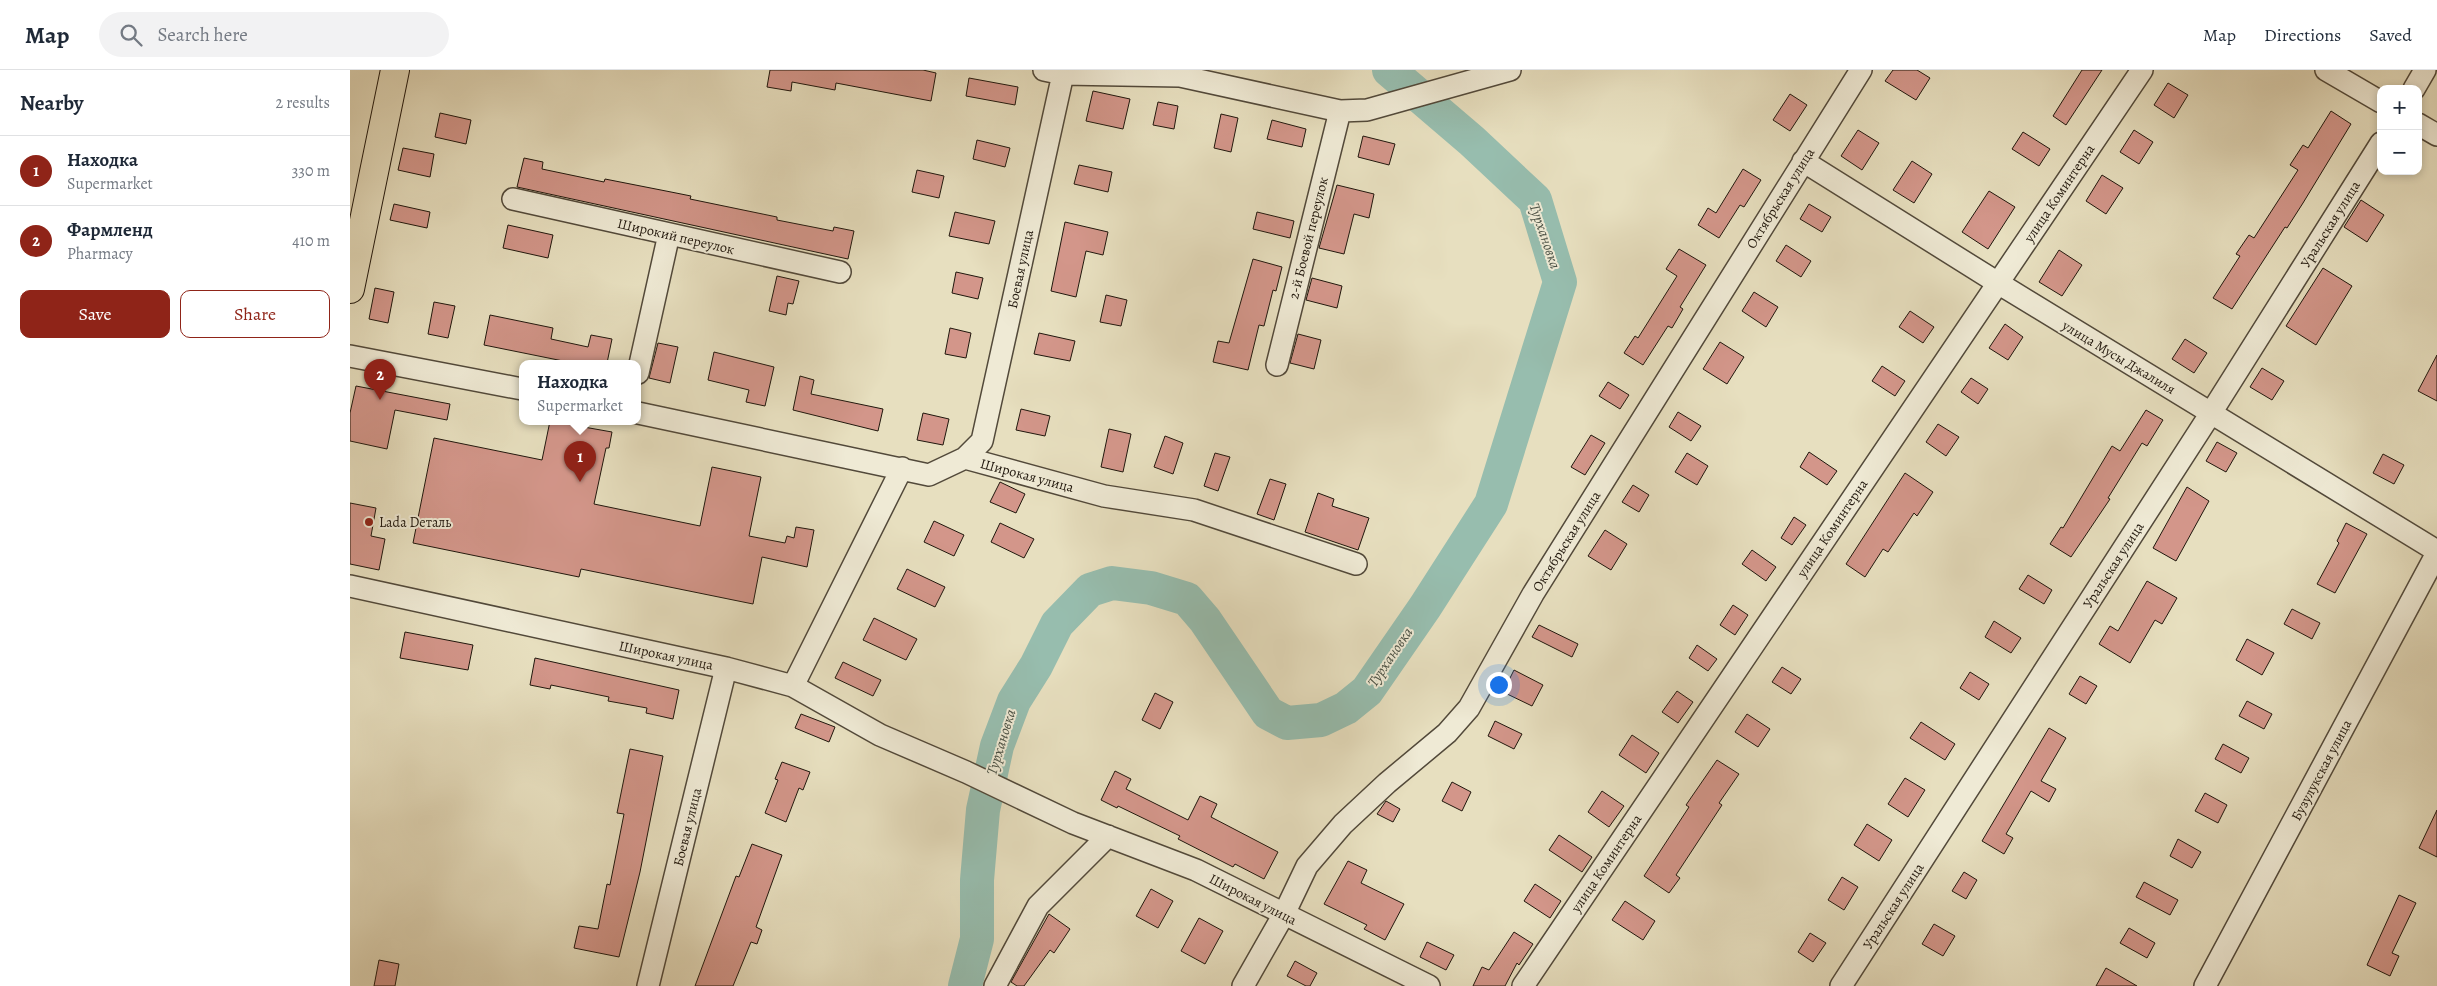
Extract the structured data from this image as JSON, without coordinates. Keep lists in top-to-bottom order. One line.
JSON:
{"streets":{"street":["улица Коминтерна","Октябрьская улица","Уральская улица","Широкий переулок","2-й Боевой переулок","Боевая улица","улица Мусы Джалиля","Широкая улица","Бузулукская улица"]},"crossings":[["улица Коминтерна","улица Мусы Джалиля"],["Октябрьская улица","улица Мусы Джалиля"],["Октябрьская улица","Широкая улица"],["Уральская улица","улица Мусы Джалиля"],["Боевая улица","Широкая улица"],["улица Мусы Джалиля","Бузулукская улица"]],"water":["Турхановка"],"places":["Lada Dеталь"],"page":{"header":"Map","search":"Search here","nav":["Map","Directions","Saved"],"heading":["Nearby","2 results"],"map_buttons":["+","−"],"list":[{"mark":"1","name":"Находка","note":"Supermarket","value":"330 m"},{"mark":"2","name":"Фармленд","note":"Pharmacy","value":"410 m"}],"buttons":["Save","Share"],"pins":["2","1"],"popup":["Находка","Supermarket"]}}
